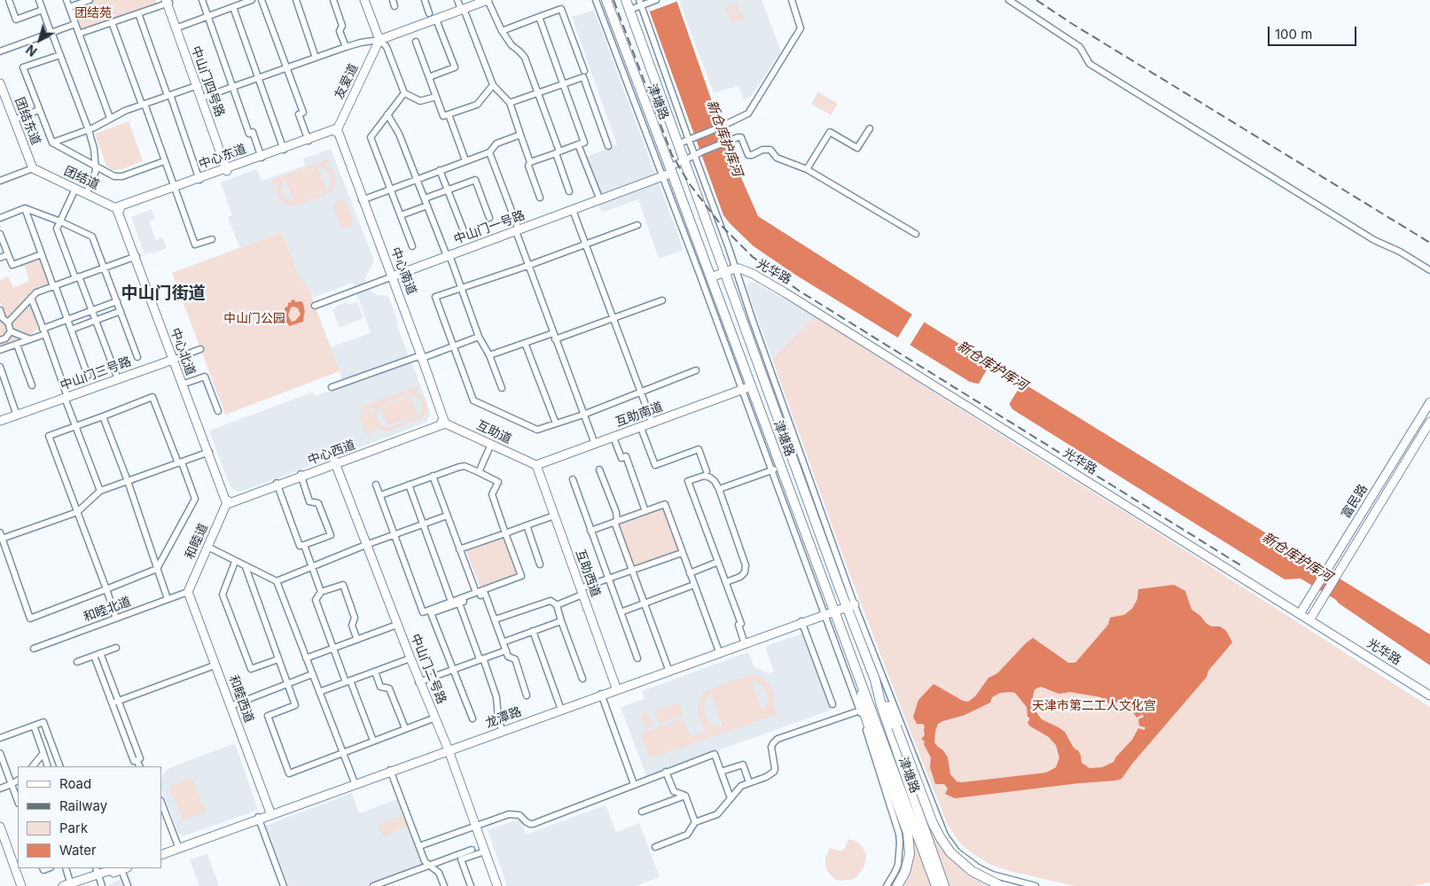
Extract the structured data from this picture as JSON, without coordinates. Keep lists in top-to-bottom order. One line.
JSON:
{"streets":{"main road":["津塘路"],"street":["中山门四号路","友爱道","团结东道","中心东道","团结道","中山门一号路","中心南道","光华路","中心北道","中山门三号路","互助南道","互助道","中心西道","富民路","和睦道","互助西道","和睦北道","中山门二号路","和睦西道","龙潭路"]},"crossings":[["中山门四号路","中心东道"],["友爱道","中心东道"],["友爱道","中心南道"],["津塘路","中山门一号路"],["津塘路","互助南道"],["津塘路","龙潭路"],["团结东道","团结道"],["中心东道","团结道"],["中心东道","中心南道"],["中心东道","中心北道"],["团结道","中心北道"],["中山门一号路","中心南道"],["中心南道","互助道"],["中心南道","中心西道"],["光华路","富民路"],["中心北道","中山门三号路"],["中心北道","中心西道"],["中心北道","和睦道"],["互助南道","互助道"],["互助南道","互助西道"],["互助道","中心西道"],["互助道","互助西道"],["中心西道","和睦道"],["中心西道","中山门二号路"],["和睦道","和睦北道"],["和睦道","和睦西道"],["互助西道","龙潭路"],["和睦北道","和睦西道"],["中山门二号路","龙潭路"],["和睦西道","龙潭路"]],"districts":["中山门街道"],"water":["新仓库护库河"],"parks":["团结苑","中山门公园","天津市第二工人文化宫"],"legend":["Road","Railway","Park","Water"],"scale_bar":"100 m","north":"bottom left"}
